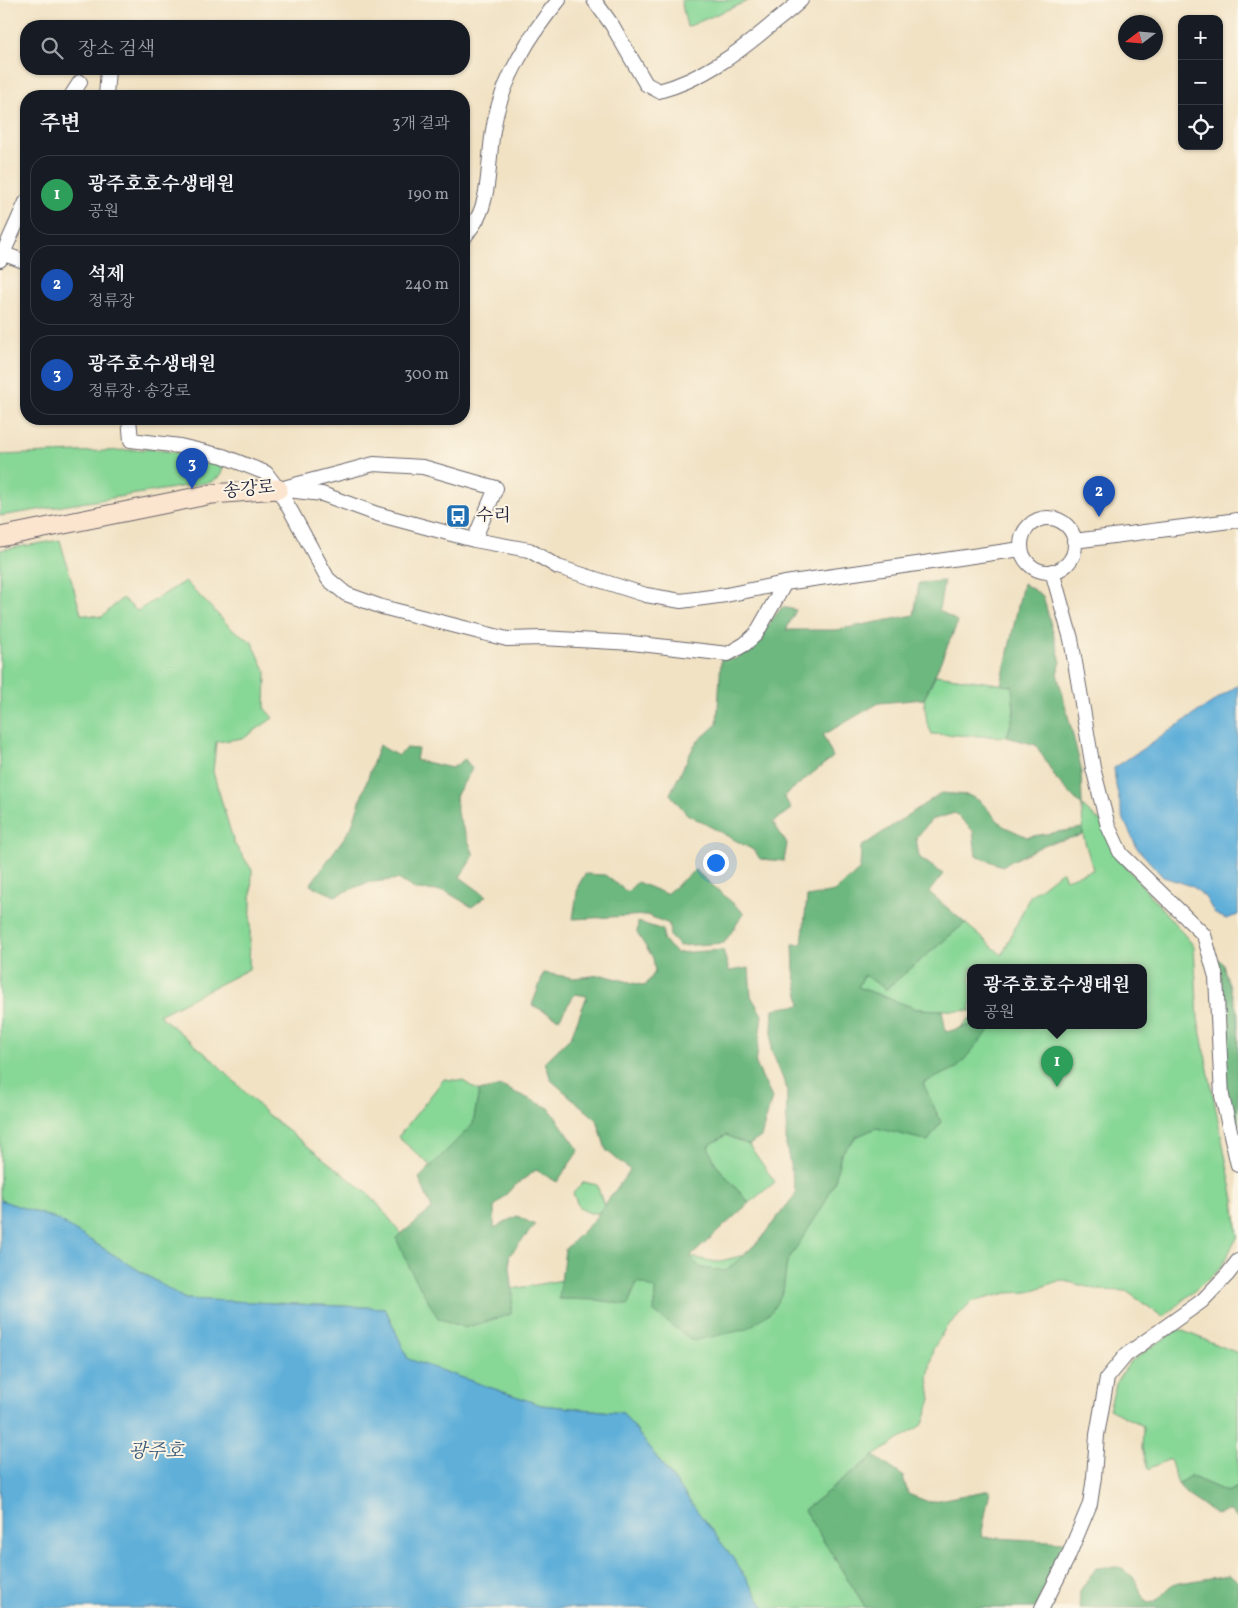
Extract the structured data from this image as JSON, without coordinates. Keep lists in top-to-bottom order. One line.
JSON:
{"streets":{"main road":["송강로"]},"water":["광주호"],"places":{"bus stop":["수리"]},"north":"left","page":{"map_buttons":["+","−"],"search":"장소 검색","heading":["주변","3개 결과"],"list":[{"mark":"1","name":"광주호호수생태원","note":"공원","value":"190 m"},{"mark":"2","name":"석제","note":"정류장","value":"240 m"},{"mark":"3","name":"광주호수생태원","note":"정류장 · 송강로","value":"300 m"}],"pins":["3","2","1"],"popup":["광주호호수생태원","공원"]}}
